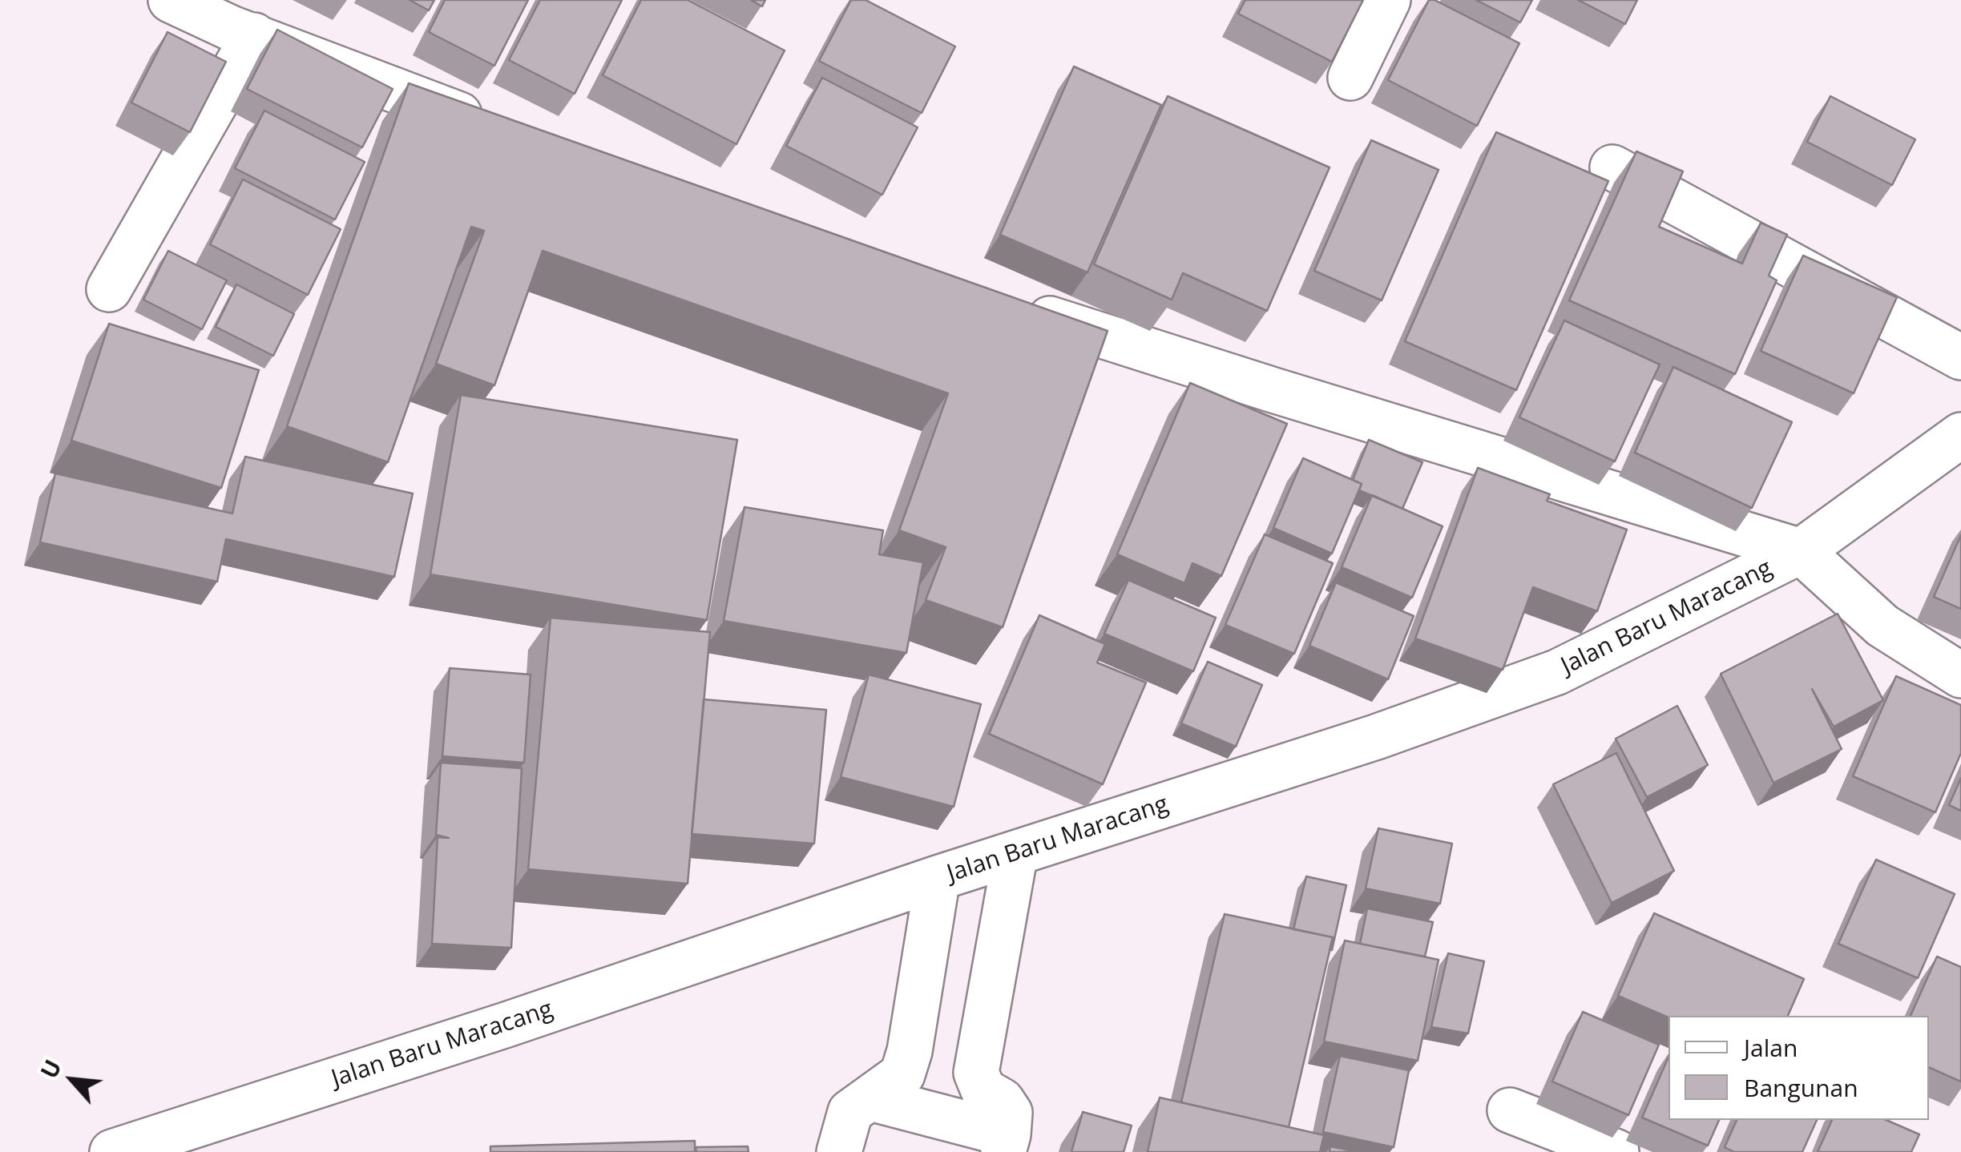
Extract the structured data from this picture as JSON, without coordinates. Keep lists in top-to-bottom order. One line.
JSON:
{"streets":{"street":["Jalan Baru Maracang"]},"legend":["Jalan","Bangunan"],"north":"top left"}
